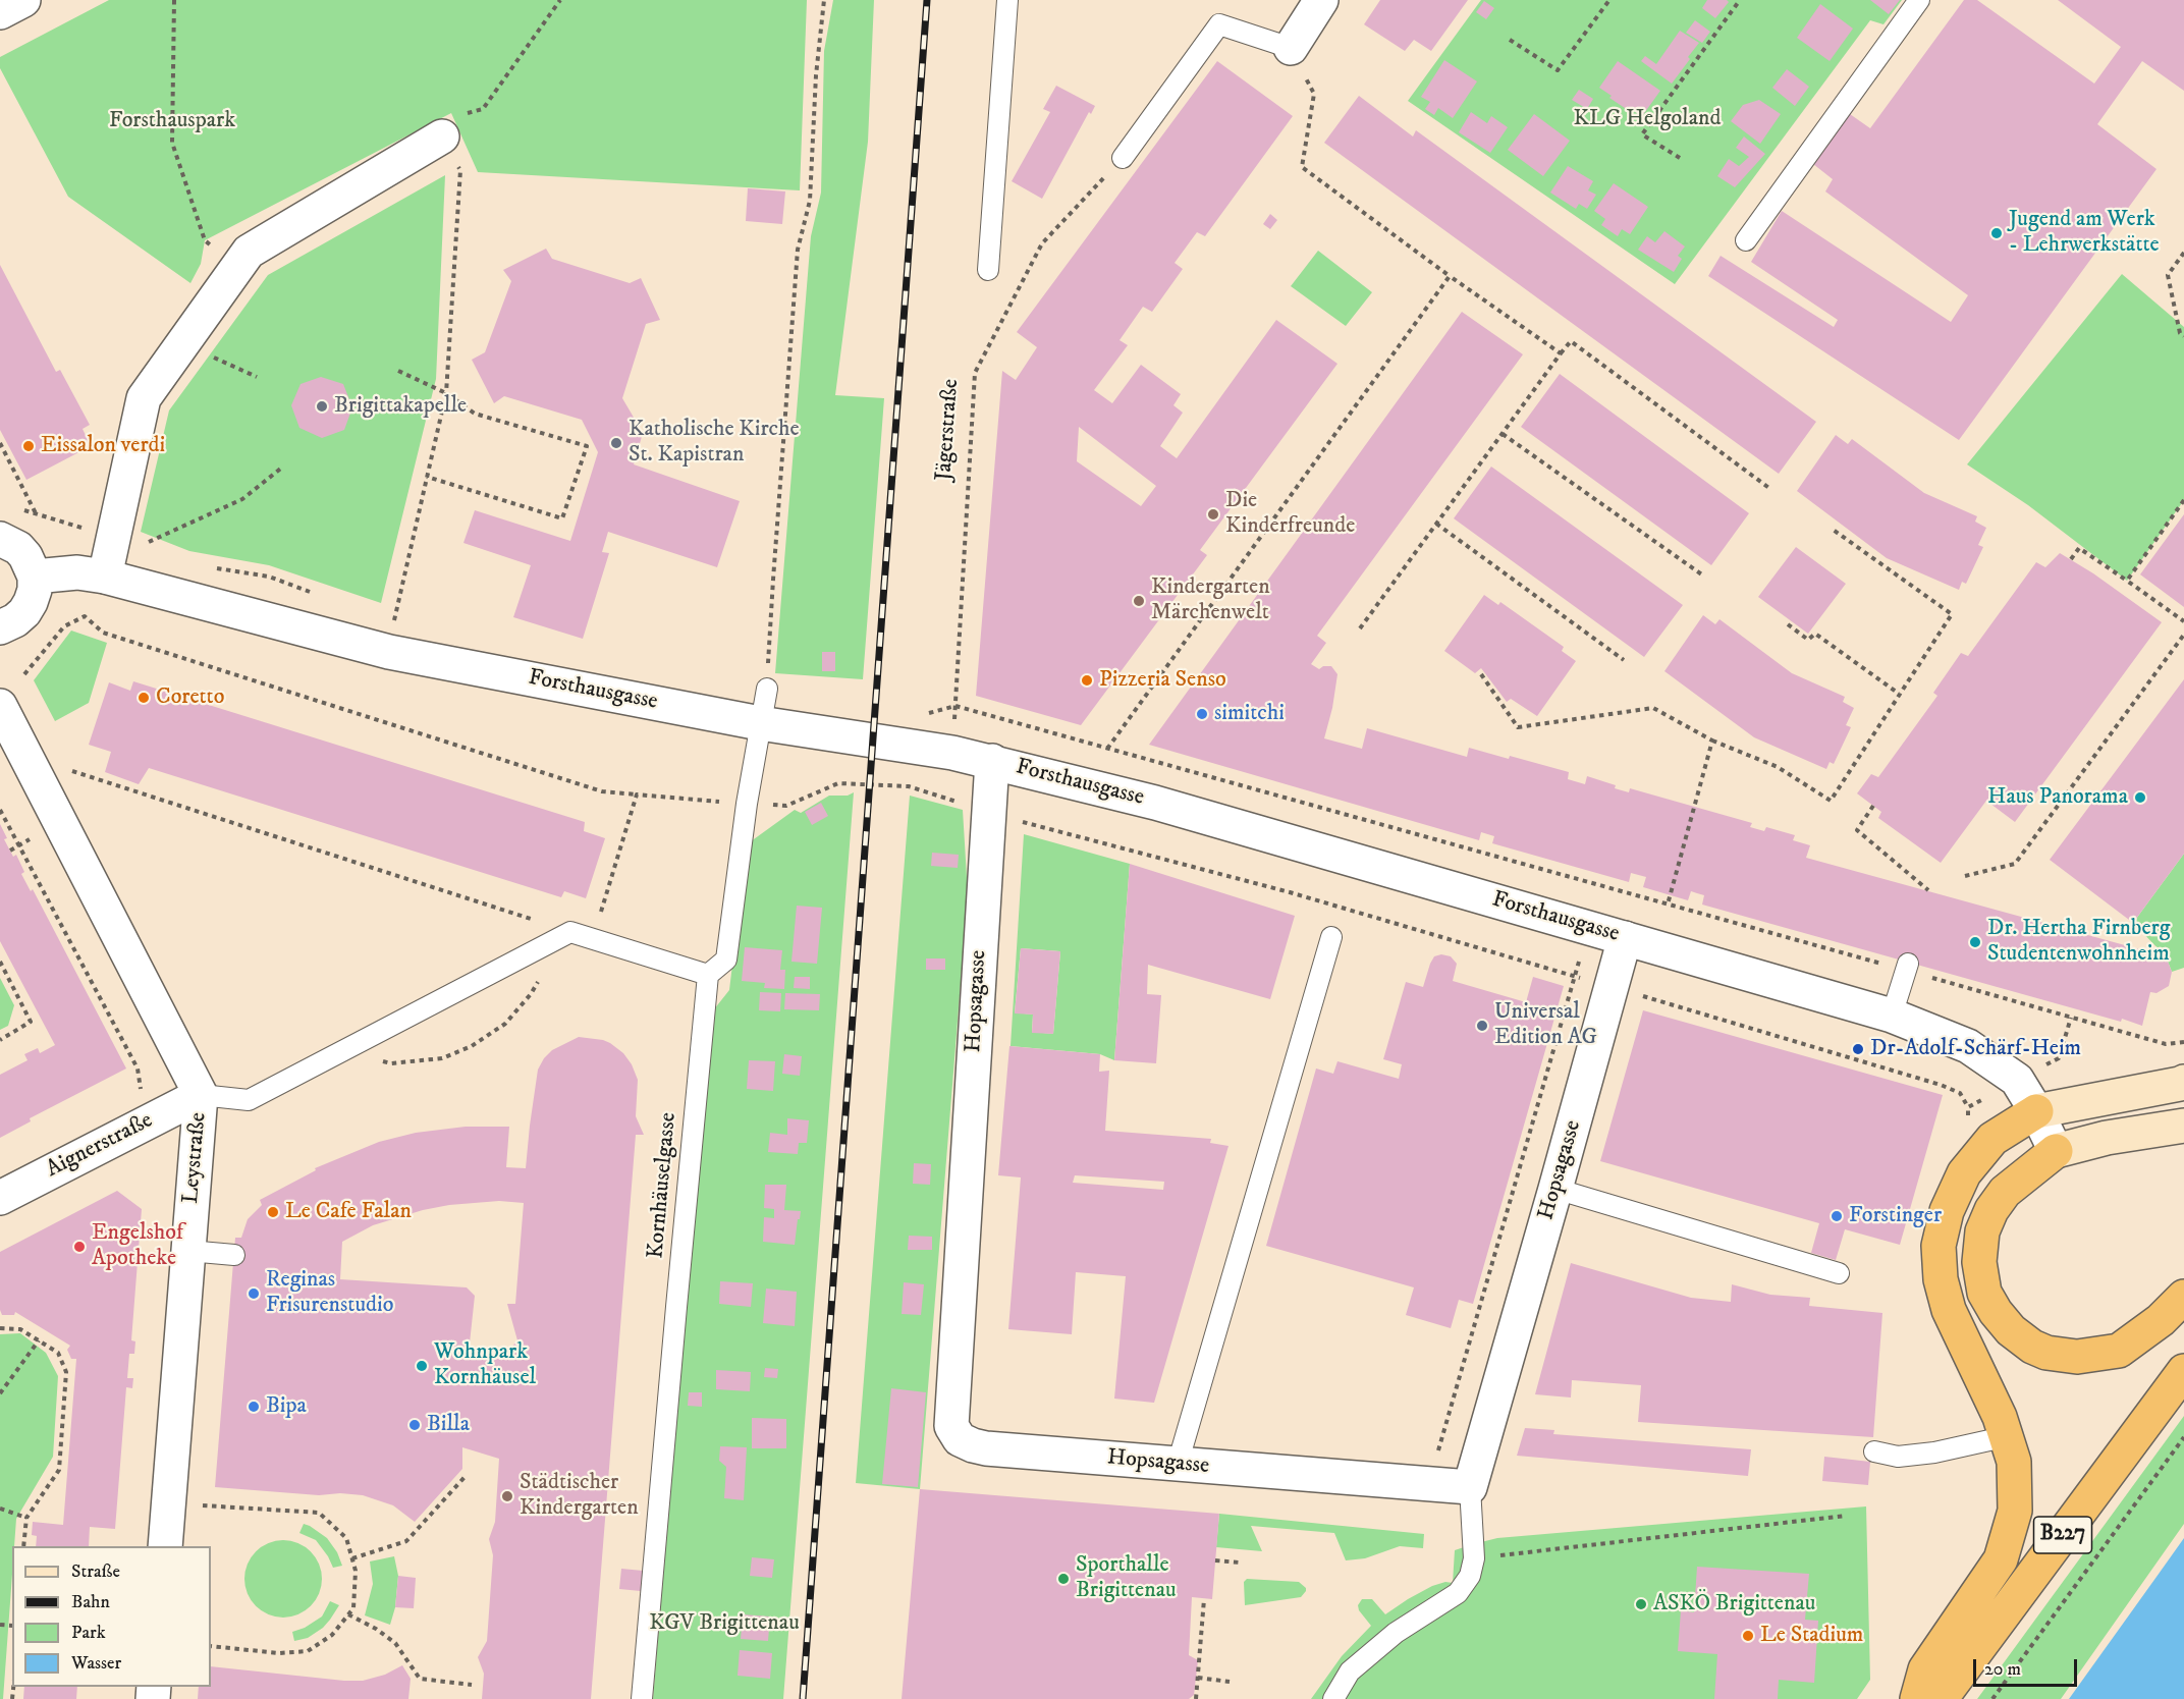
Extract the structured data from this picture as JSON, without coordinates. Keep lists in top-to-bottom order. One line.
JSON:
{"streets":{"highway":["B227"],"street":["Forsthausgasse","Hopsagasse","Aignerstraße","Leystraße"],"lane":["Kornhäuselgasse"],"path":["Jägerstraße"]},"crossings":[["Jägerstraße","Forsthausgasse"],["Forsthausgasse","Hopsagasse"],["Aignerstraße","Leystraße"]],"parks":["KLG Helgoland","Forsthauspark","KGV Brigittenau"],"places":["Jugend am Werk - Lehrwerkstätte","Brigittakapelle","Katholische Kirche St. Kapistran","Eissalon verdi","Die Kinderfreunde","Kindergarten Märchenwelt","Pizzeria Senso","Coretto","simitchi","Haus Panorama","Dr. Hertha Firnberg Studentenwohnheim","Universal Edition AG","Dr-Adolf-Schärf-Heim","Le Cafe Falan","Forstinger","Engelshof Apotheke","Reginas Frisurenstudio","Wohnpark Kornhäusel","Bipa","Billa","Städtischer Kindergarten","Sporthalle Brigittenau","ASKÖ Brigittenau","Le Stadium"],"legend":["Straße","Bahn","Park","Wasser"],"scale_bar":"20 m"}
